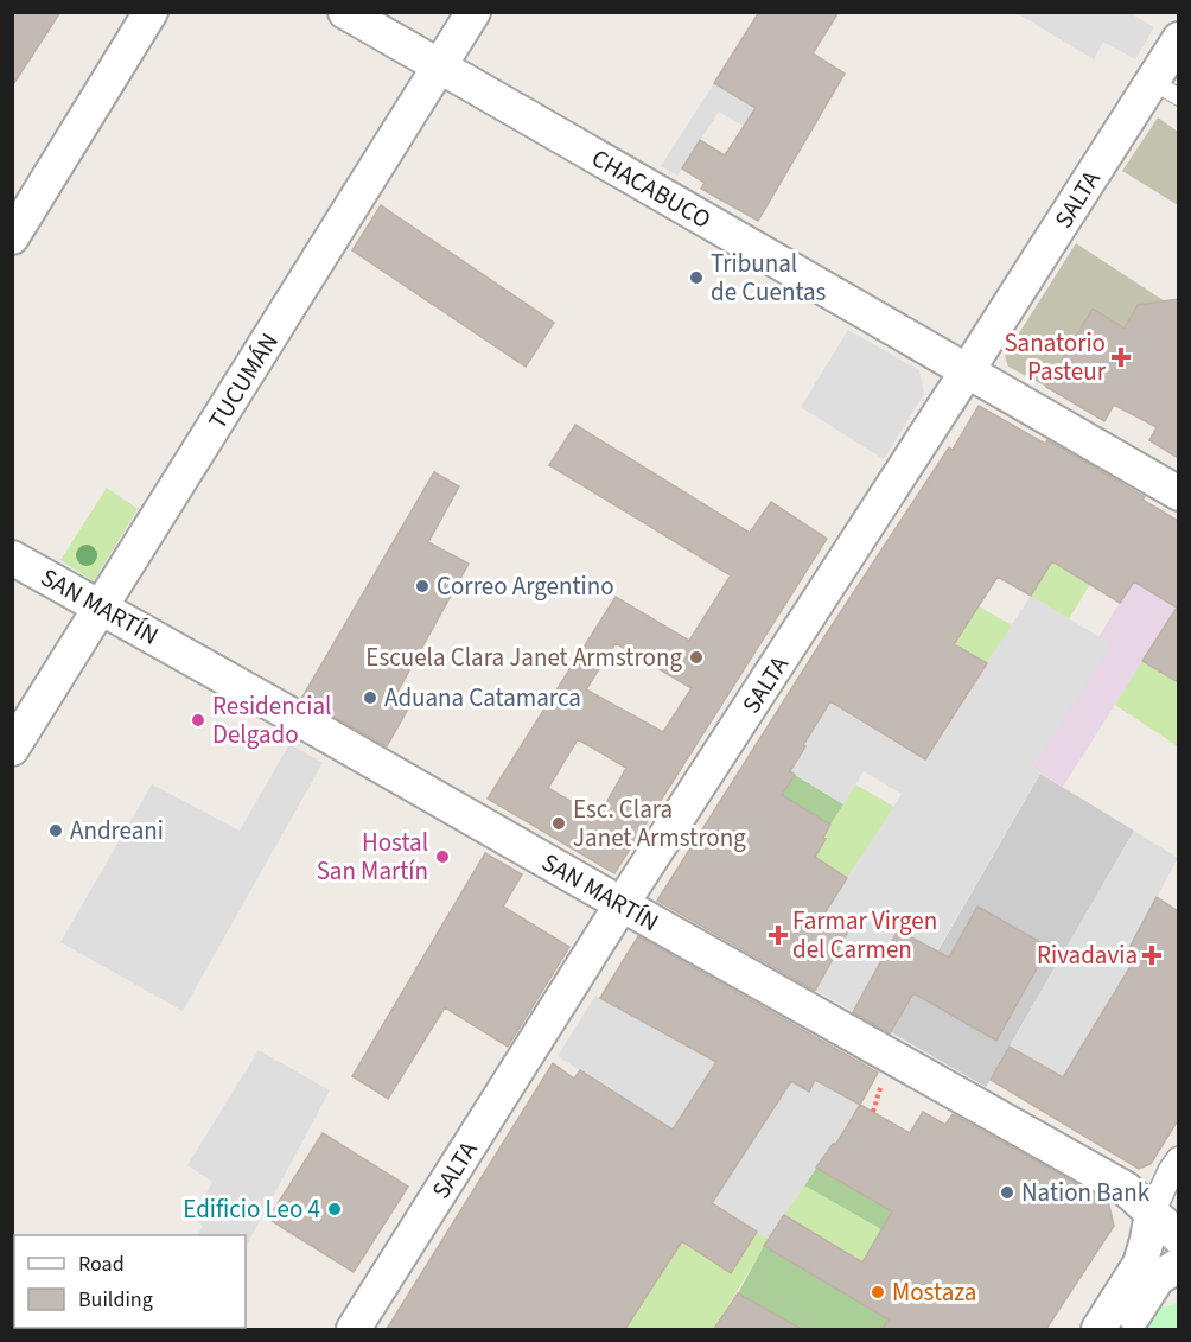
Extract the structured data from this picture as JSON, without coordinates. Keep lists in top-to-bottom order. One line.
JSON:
{"streets":{"street":["CHACABUCO","SALTA","TUCUMÁN","SAN MARTÍN"]},"crossings":[["CHACABUCO","SALTA"],["CHACABUCO","TUCUMÁN"],["SALTA","SAN MARTÍN"],["TUCUMÁN","SAN MARTÍN"]],"places":{"other":["Tribunal de Cuentas","Correo Argentino","Escuela Clara Janet Armstrong","Aduana Catamarca","Residencial Delgado","Esc. Clara Janet Armstrong","Andreani","Hostal San Martín","Nation Bank","Edificio Leo 4","Mostaza"],"health":["Sanatorio Pasteur","Farmar Virgen del Carmen","Rivadavia"]},"legend":["Road","Building"]}
